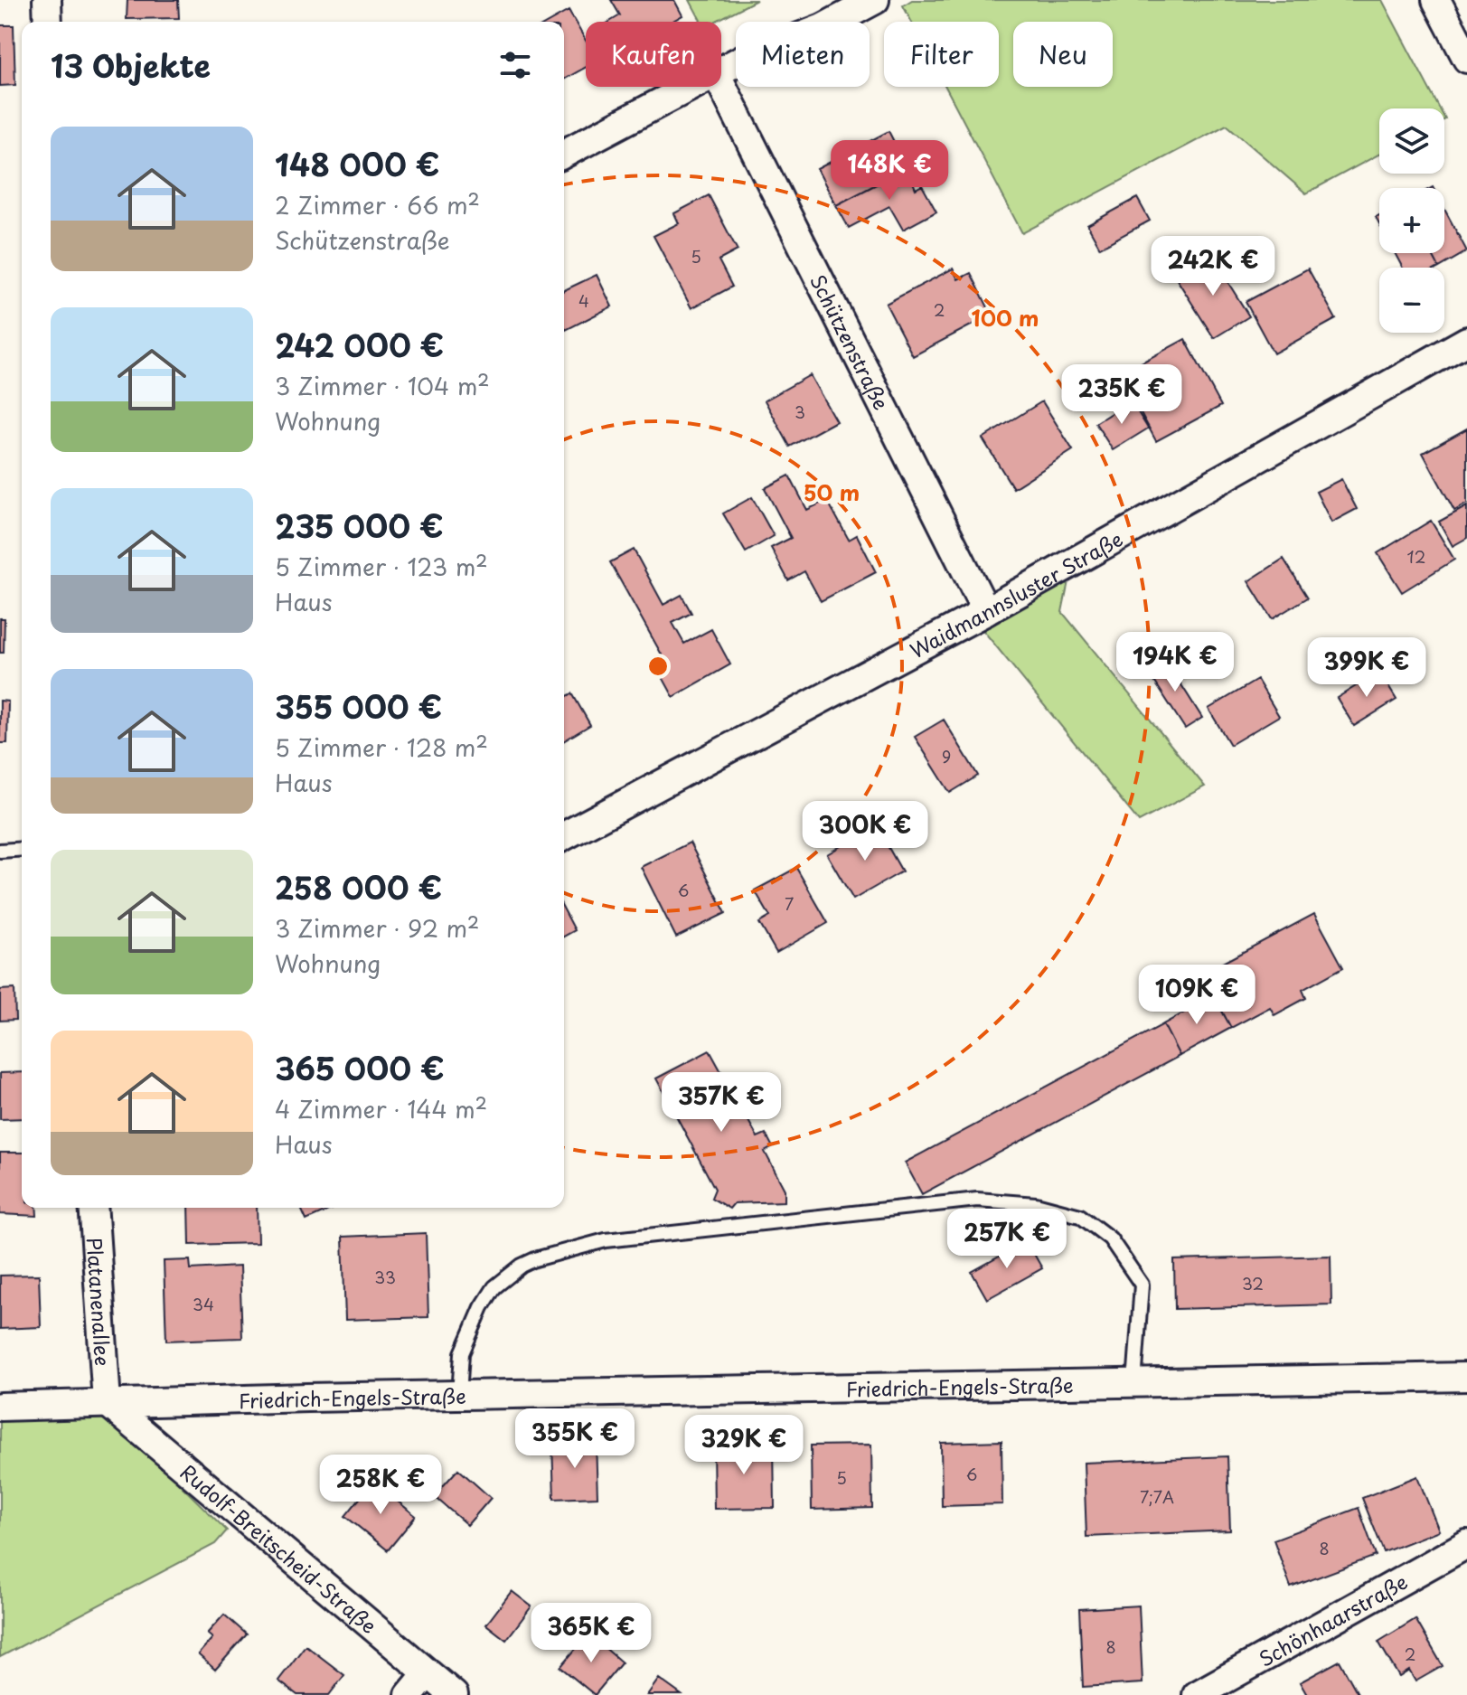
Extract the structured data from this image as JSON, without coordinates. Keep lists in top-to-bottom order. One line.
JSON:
{"streets":{"street":["Schützenstraße","Waidmannsluster Straße","Platanenallee","Friedrich-Engels-Straße","Rudolf-Breitscheid-Straße","Schönhaarstraße"]},"crossings":[["Schützenstraße","Waidmannsluster Straße"],["Platanenallee","Friedrich-Engels-Straße"],["Platanenallee","Rudolf-Breitscheid-Straße"],["Friedrich-Engels-Straße","Rudolf-Breitscheid-Straße"]],"house_numbers":["5","4","2","3","12","9","6","7","33","32","34","6","5","7;7A","8","8","2"],"page":{"chip":["Kaufen","Mieten","Filter","Neu"],"heading":"13 Objekte","map_buttons":["+","−"],"list":[{"name":"148 000 €","note":"2 Zimmer · 66 m² · Schützenstraße"},{"name":"242 000 €","note":"3 Zimmer · 104 m² · Wohnung"},{"name":"235 000 €","note":"5 Zimmer · 123 m² · Haus"},{"name":"355 000 €","note":"5 Zimmer · 128 m² · Haus"},{"name":"258 000 €","note":"3 Zimmer · 92 m² · Wohnung"},{"name":"365 000 €","note":"4 Zimmer · 144 m² · Haus"}],"price":["148K €","242K €","235K €","194K €","399K €","300K €","109K €","357K €","257K €","355K €","329K €","258K €","365K €"]},"rings":["100 m","50 m"]}
